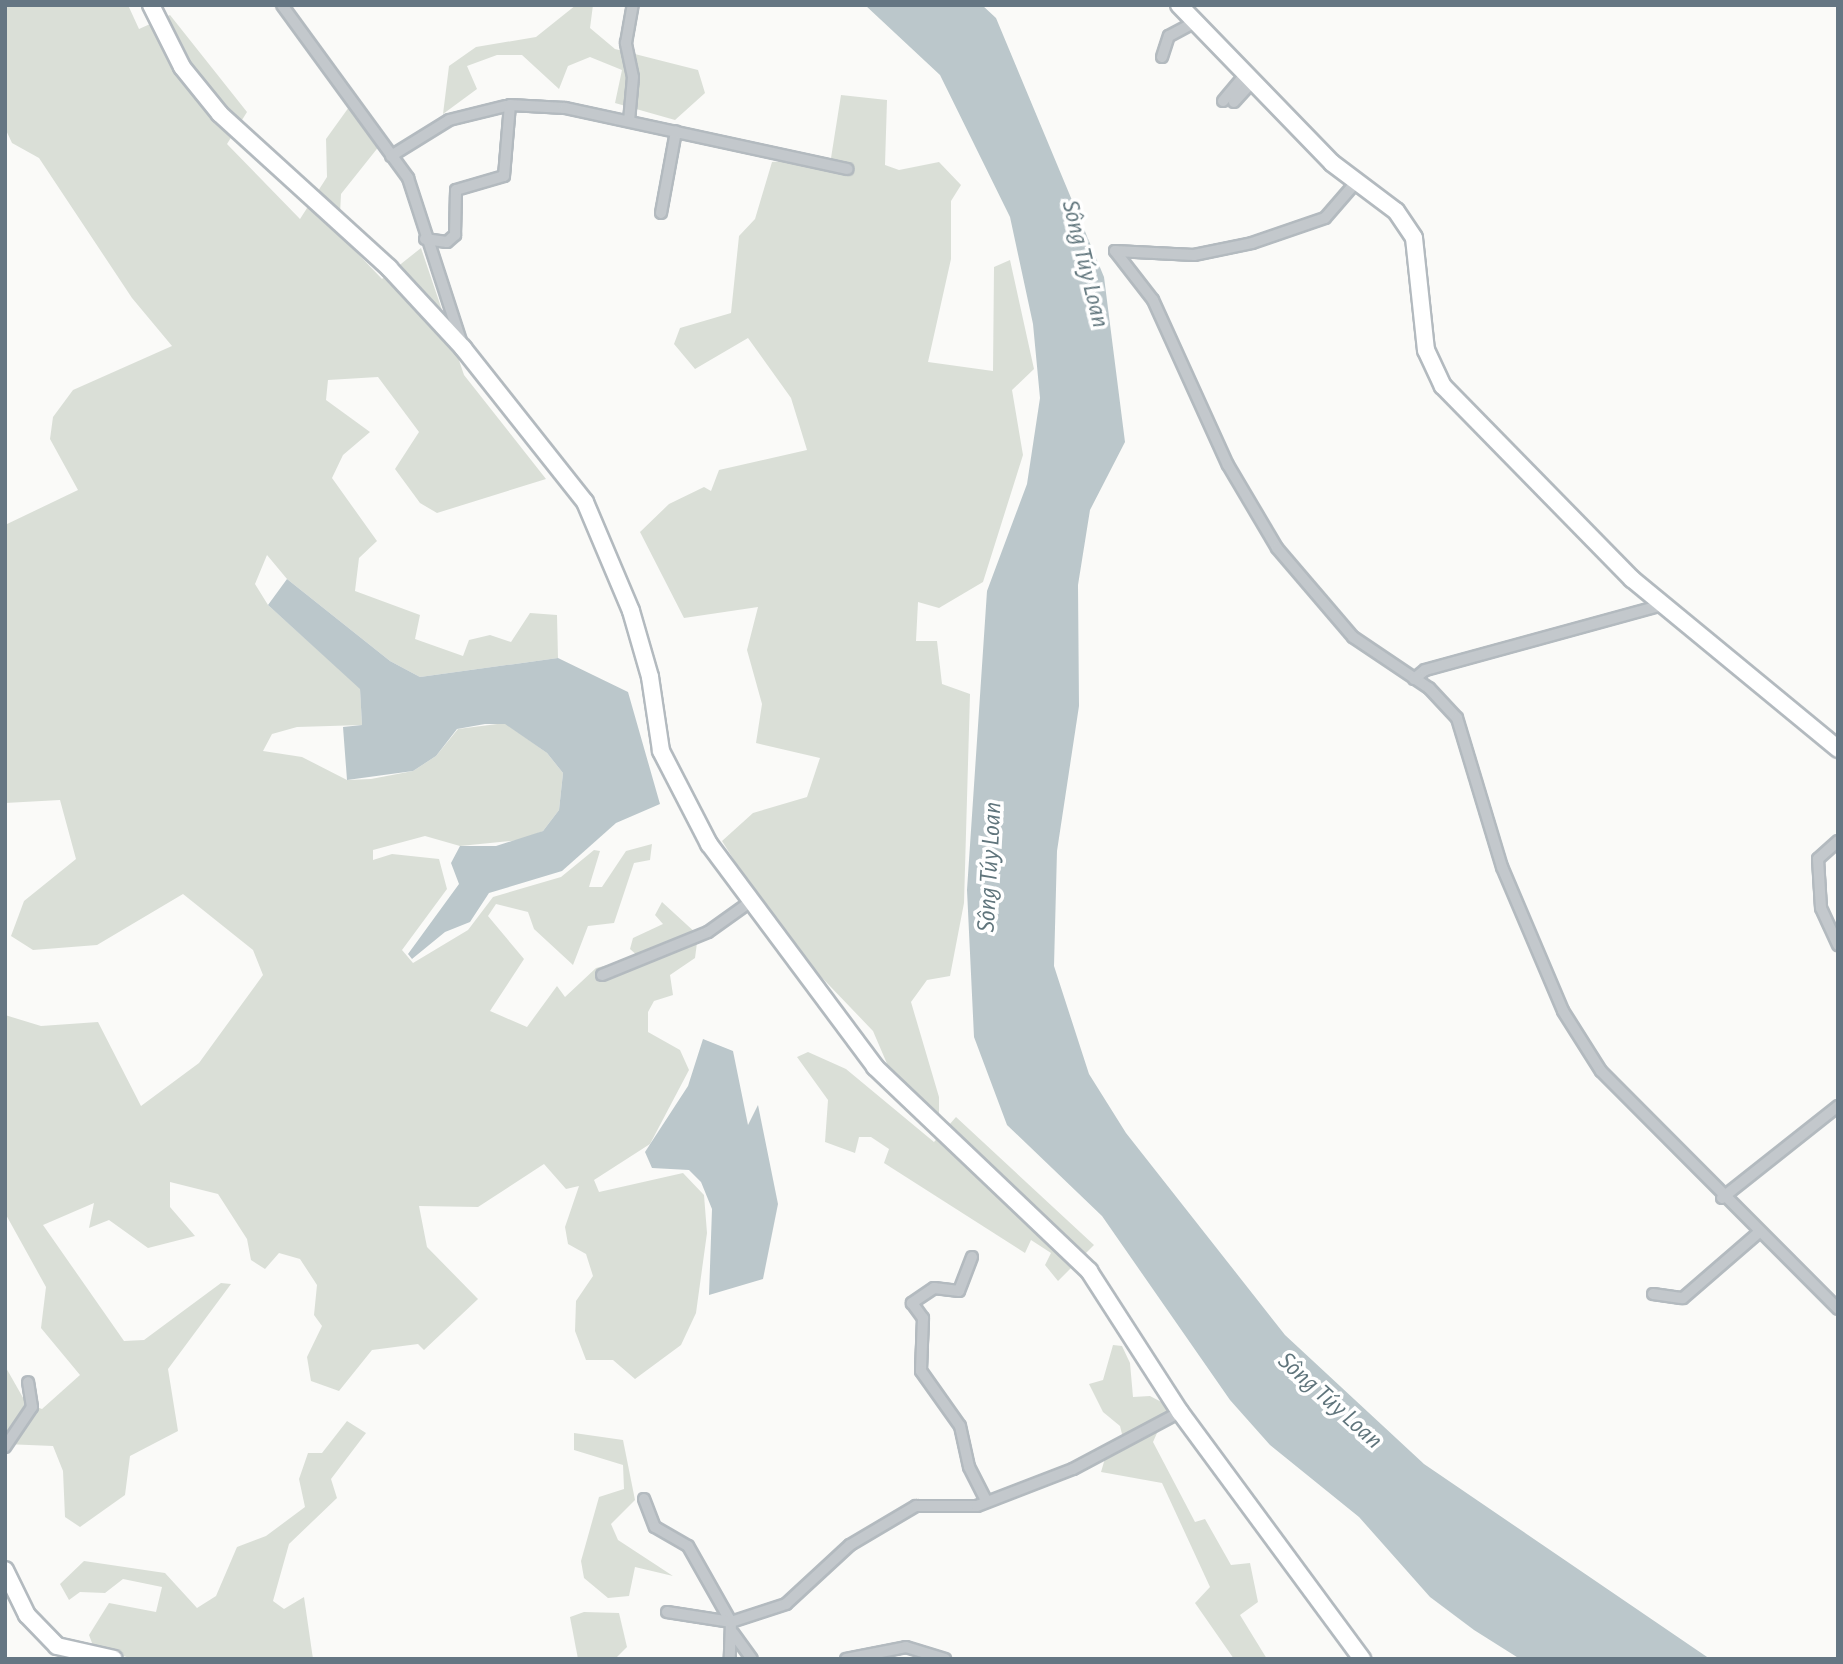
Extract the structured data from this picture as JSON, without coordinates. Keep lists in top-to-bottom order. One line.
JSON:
{"water":["Sông Túy Loan"]}
